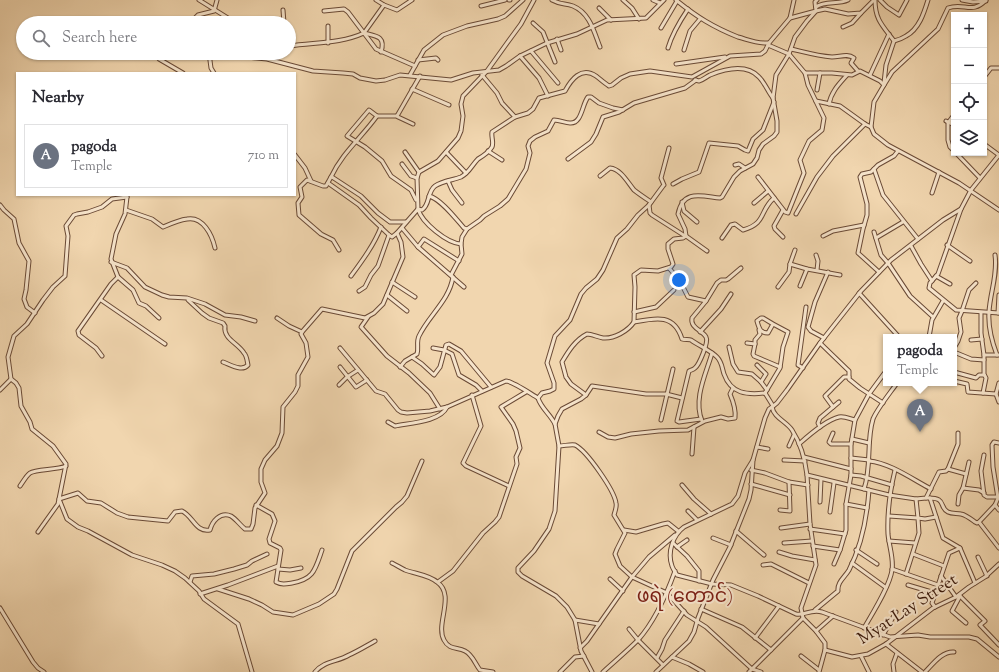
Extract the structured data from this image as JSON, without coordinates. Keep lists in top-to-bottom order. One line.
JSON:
{"streets":{"street":["Myat Lay Street"]},"districts":["ဖရဲ (တောင်)"],"page":{"map_buttons":["+","−"],"search":"Search here","heading":"Nearby","list":[{"mark":"A","name":"pagoda","note":"Temple","value":"710 m"}],"popup":["pagoda","Temple"],"pins":"A"}}
